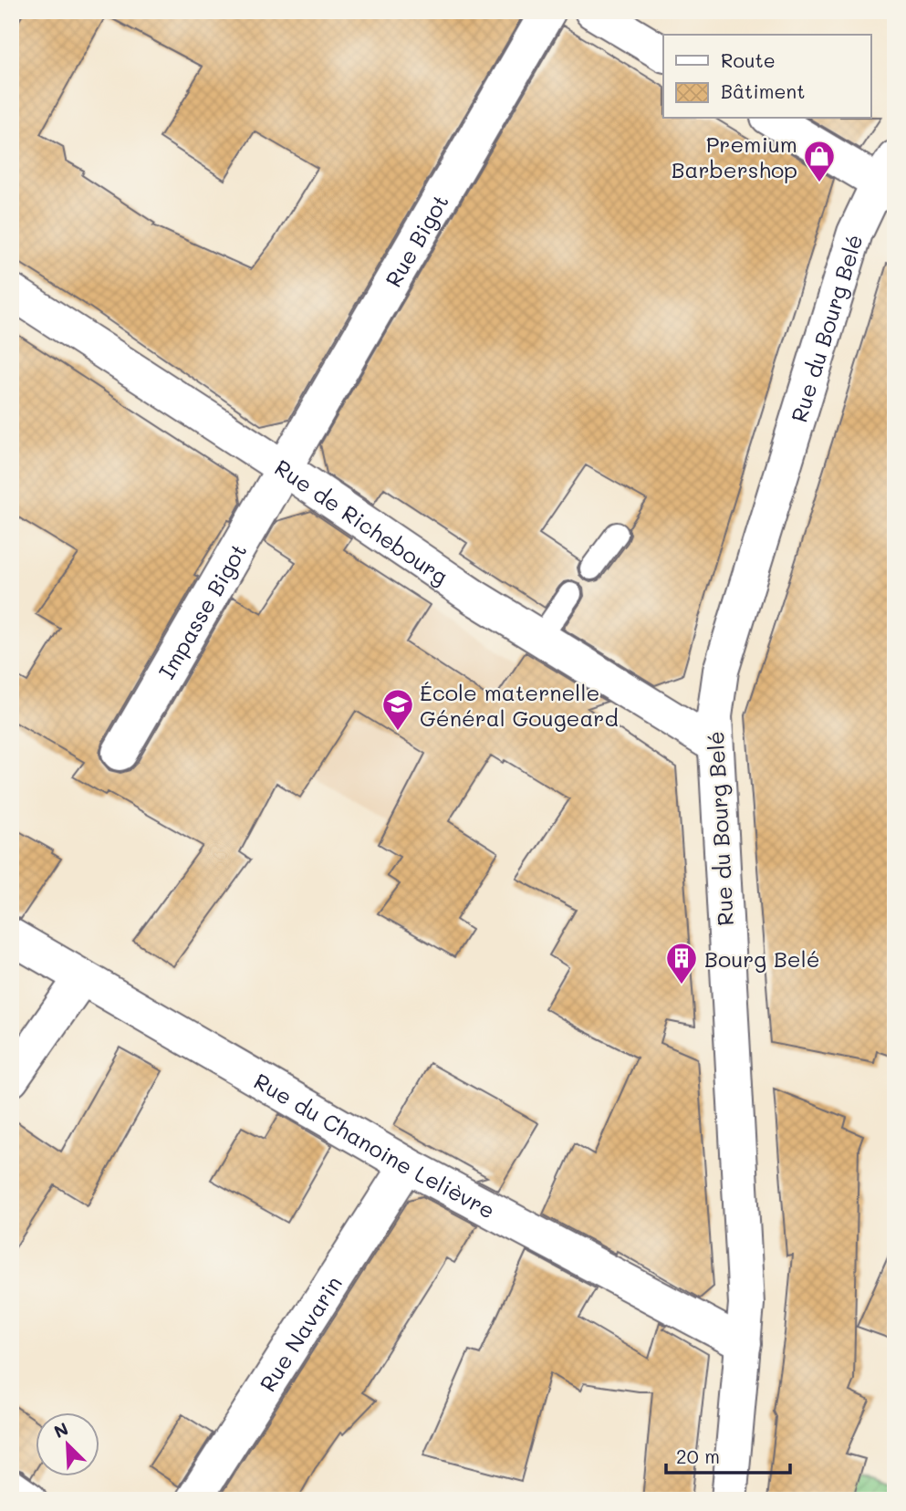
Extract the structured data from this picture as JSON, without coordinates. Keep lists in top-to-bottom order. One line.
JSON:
{"streets":{"street":["Rue Bigot","Rue du Bourg Belé","Rue de Richebourg","Impasse Bigot","Rue du Chanoine Lelièvre","Rue Navarin"]},"crossings":[["Rue Bigot","Rue de Richebourg"],["Rue Bigot","Impasse Bigot"],["Rue du Bourg Belé","Rue de Richebourg"],["Rue du Bourg Belé","Rue du Chanoine Lelièvre"],["Rue de Richebourg","Impasse Bigot"],["Rue du Chanoine Lelièvre","Rue Navarin"]],"places":{"shop":["Premium Barbershop"],"school or university":["École maternelle Général Gougeard"],"building":["Bourg Belé"]},"legend":["Route","Bâtiment"],"scale_bar":"20 m","north":"top left"}
